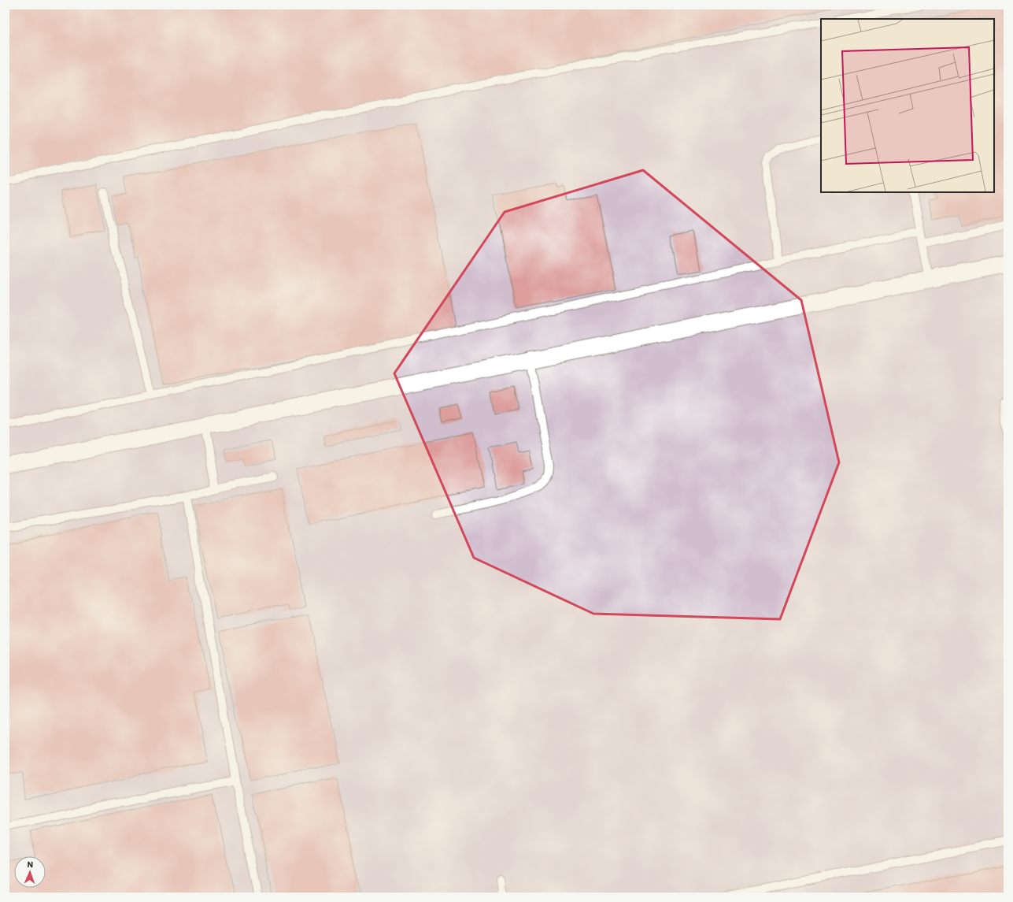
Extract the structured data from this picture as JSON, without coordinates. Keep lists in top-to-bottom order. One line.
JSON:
{"north":"top"}
